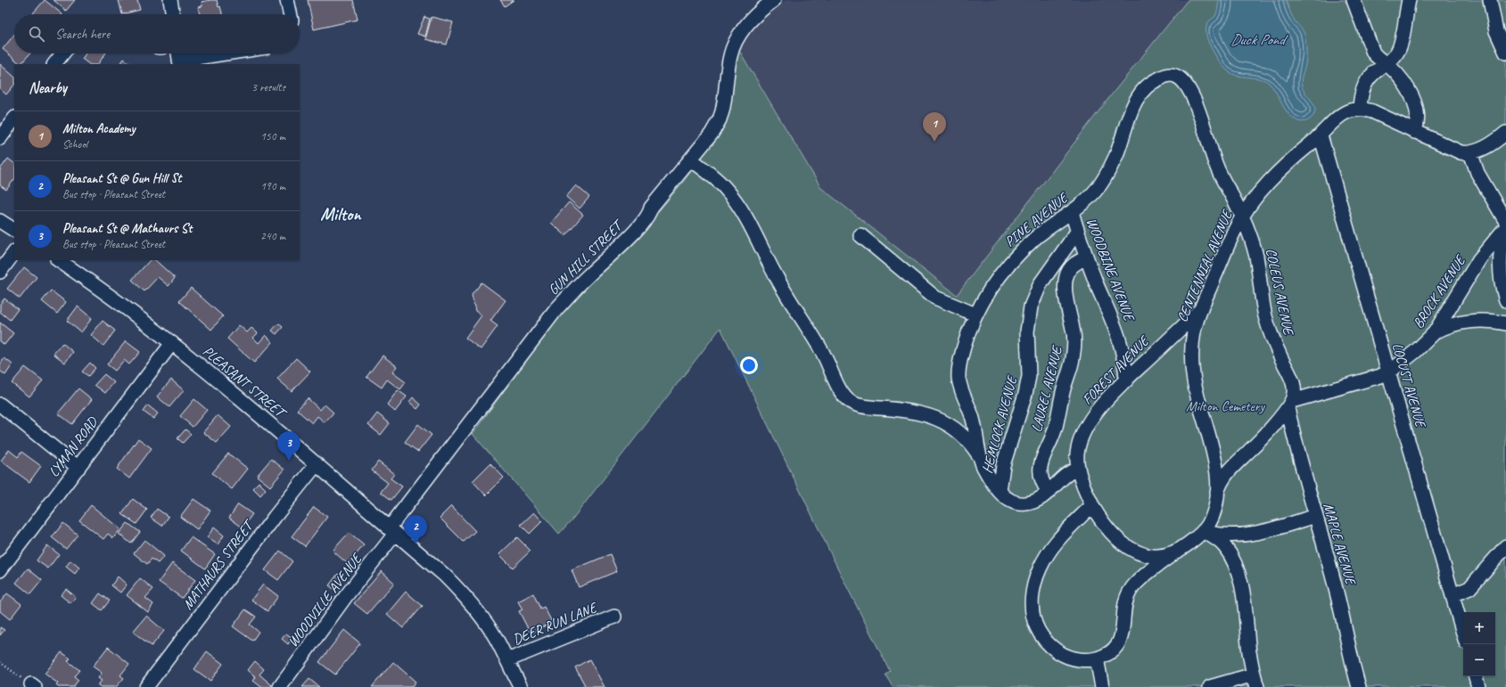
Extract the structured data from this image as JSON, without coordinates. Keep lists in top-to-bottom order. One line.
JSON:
{"streets":{"street":["PINE AVENUE","GUN HILL STREET","CENTENNIAL AVENUE","WOODBINE AVENUE","COLEUS AVENUE","BROCK AVENUE","FOREST AVENUE","PLEASANT STREET","LOCUST AVENUE","LAUREL AVENUE","HEMLOCK AVENUE","LYMAN ROAD","MAPLE AVENUE","MATHAURS STREET","WOODVILLE AVENUE","DEER RUN LANE"]},"crossings":[["PINE AVENUE","CENTENNIAL AVENUE"],["PINE AVENUE","WOODBINE AVENUE"],["PINE AVENUE","COLEUS AVENUE"],["PINE AVENUE","FOREST AVENUE"],["PINE AVENUE","LAUREL AVENUE"],["PINE AVENUE","HEMLOCK AVENUE"],["GUN HILL STREET","PLEASANT STREET"],["GUN HILL STREET","WOODVILLE AVENUE"],["CENTENNIAL AVENUE","COLEUS AVENUE"],["CENTENNIAL AVENUE","FOREST AVENUE"],["CENTENNIAL AVENUE","LOCUST AVENUE"],["WOODBINE AVENUE","FOREST AVENUE"],["WOODBINE AVENUE","HEMLOCK AVENUE"],["COLEUS AVENUE","BROCK AVENUE"],["COLEUS AVENUE","MAPLE AVENUE"],["BROCK AVENUE","LOCUST AVENUE"],["BROCK AVENUE","MAPLE AVENUE"],["PLEASANT STREET","LYMAN ROAD"],["PLEASANT STREET","MATHAURS STREET"],["PLEASANT STREET","WOODVILLE AVENUE"],["PLEASANT STREET","DEER RUN LANE"]],"districts":["Milton"],"water":["Duck Pond"],"parks":["Milton Cemetery"],"page":{"search":"Search here","heading":["Nearby","3 results"],"list":[{"mark":"1","name":"Milton Academy","note":"School","value":"150 m"},{"mark":"2","name":"Pleasant St @ Gun Hill St","note":"Bus stop · Pleasant Street","value":"190 m"},{"mark":"3","name":"Pleasant St @ Mathaurs St","note":"Bus stop · Pleasant Street","value":"240 m"}],"pins":["1","3","2"],"map_buttons":["+","−"]}}
